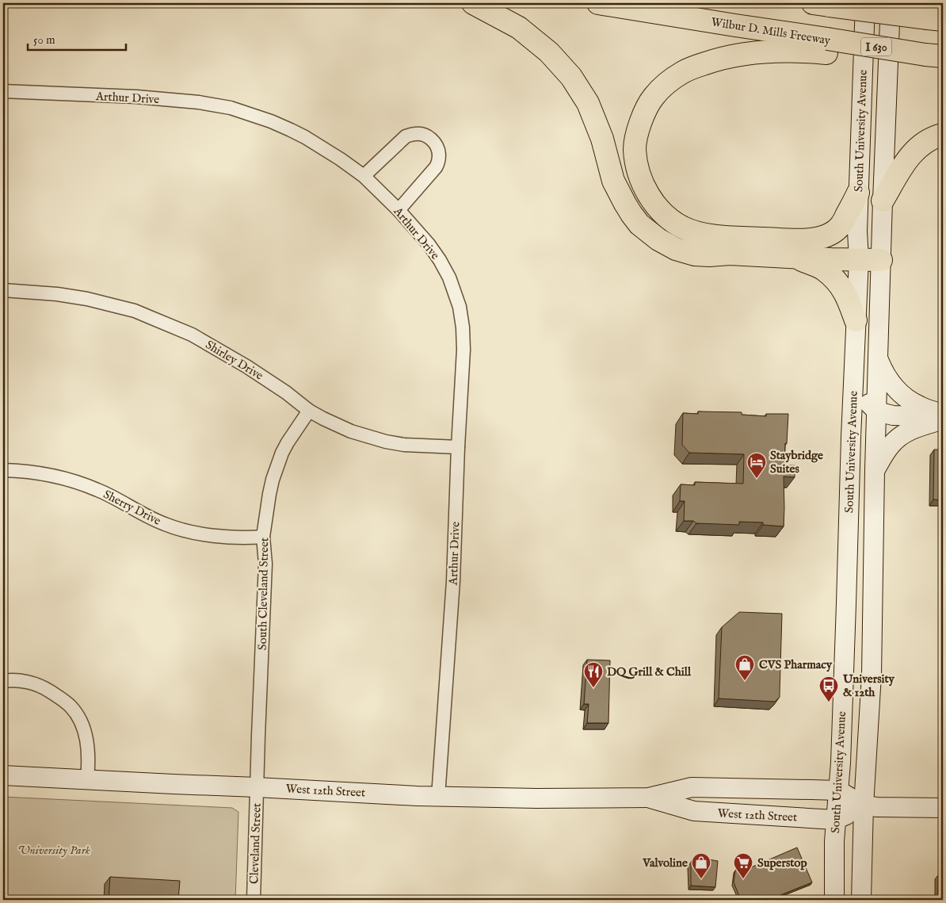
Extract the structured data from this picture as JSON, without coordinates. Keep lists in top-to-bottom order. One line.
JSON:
{"streets":{"highway":["Wilbur D. Mills Freeway","I 630"],"main road":["South University Avenue","West 12th Street"],"street":["Arthur Drive","Shirley Drive","Sherry Drive","South Cleveland Street","Cleveland Street"]},"crossings":[["Wilbur D. Mills Freeway","I 630"],["Arthur Drive","Shirley Drive"],["Arthur Drive","West 12th Street"],["South University Avenue","West 12th Street"],["Shirley Drive","South Cleveland Street"],["Sherry Drive","South Cleveland Street"],["South Cleveland Street","West 12th Street"],["South Cleveland Street","Cleveland Street"],["West 12th Street","Cleveland Street"]],"parks":["University Park"],"places":{"hotel":["Staybridge Suites"],"shop":["CVS Pharmacy","Valvoline"],"restaurant":["DQ Grill & Chill"],"bus stop":["University & 12th"],"supermarket":["Superstop"]},"scale_bar":"50 m"}
